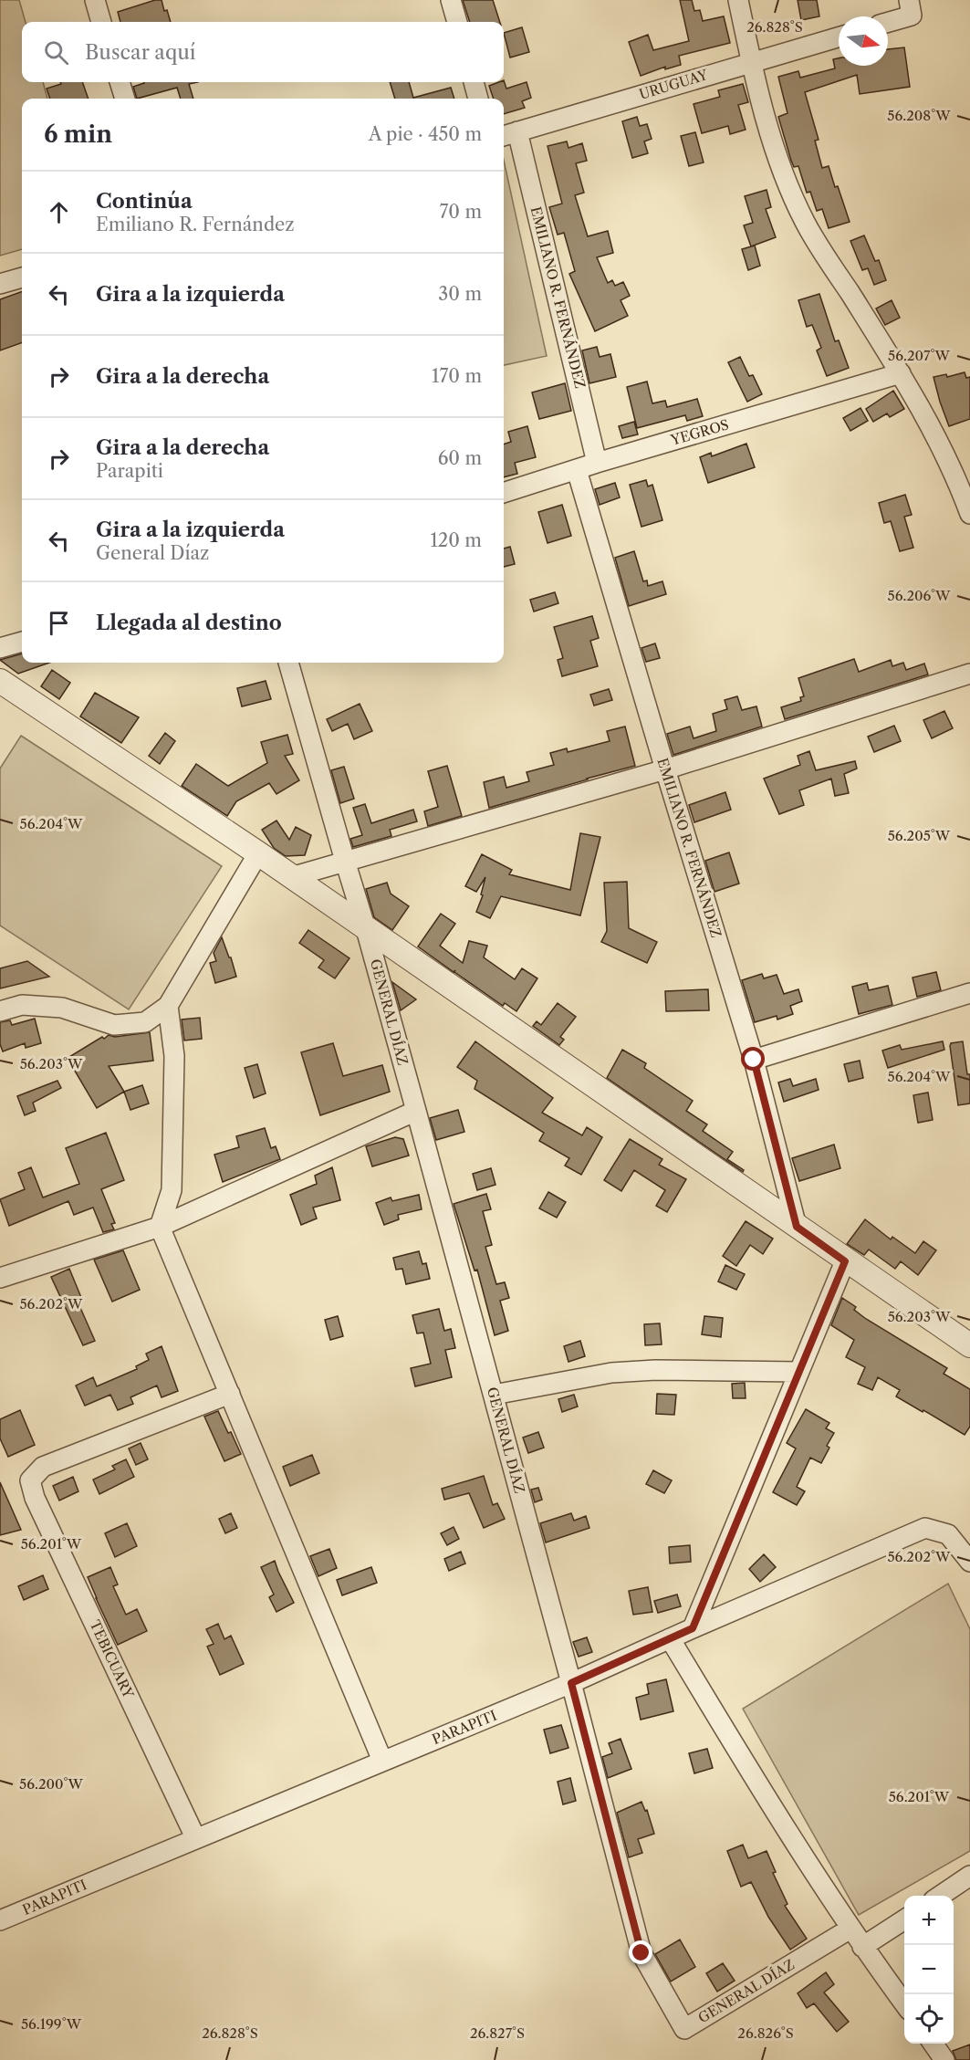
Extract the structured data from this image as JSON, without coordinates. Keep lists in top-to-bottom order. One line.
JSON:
{"streets":{"street":["URUGUAY","EMILIANO R. FERNÁNDEZ","YEGROS","GENERAL DÍAZ","TEBICUARY","PARAPITI"]},"crossings":[["URUGUAY","EMILIANO R. FERNÁNDEZ"],["EMILIANO R. FERNÁNDEZ","YEGROS"],["GENERAL DÍAZ","PARAPITI"],["TEBICUARY","PARAPITI"]],"north":"right","page":{"search":"Buscar aquí","heading":["6 min","A pie · 450 m"],"list":[["Continúa","Emiliano R. Fernández","70 m"],["Gira a la izquierda","30 m"],["Gira a la derecha","170 m"],["Gira a la derecha","Parapiti","60 m"],["Gira a la izquierda","General Díaz","120 m"],"Llegada al destino"],"map_buttons":["+","−"]},"coordinates":["26.828°S","56.208°W","56.207°W","56.206°W","56.204°W","56.205°W","56.203°W","56.202°W","56.201°W","56.200°W","56.199°W","26.827°S","26.826°S"]}
